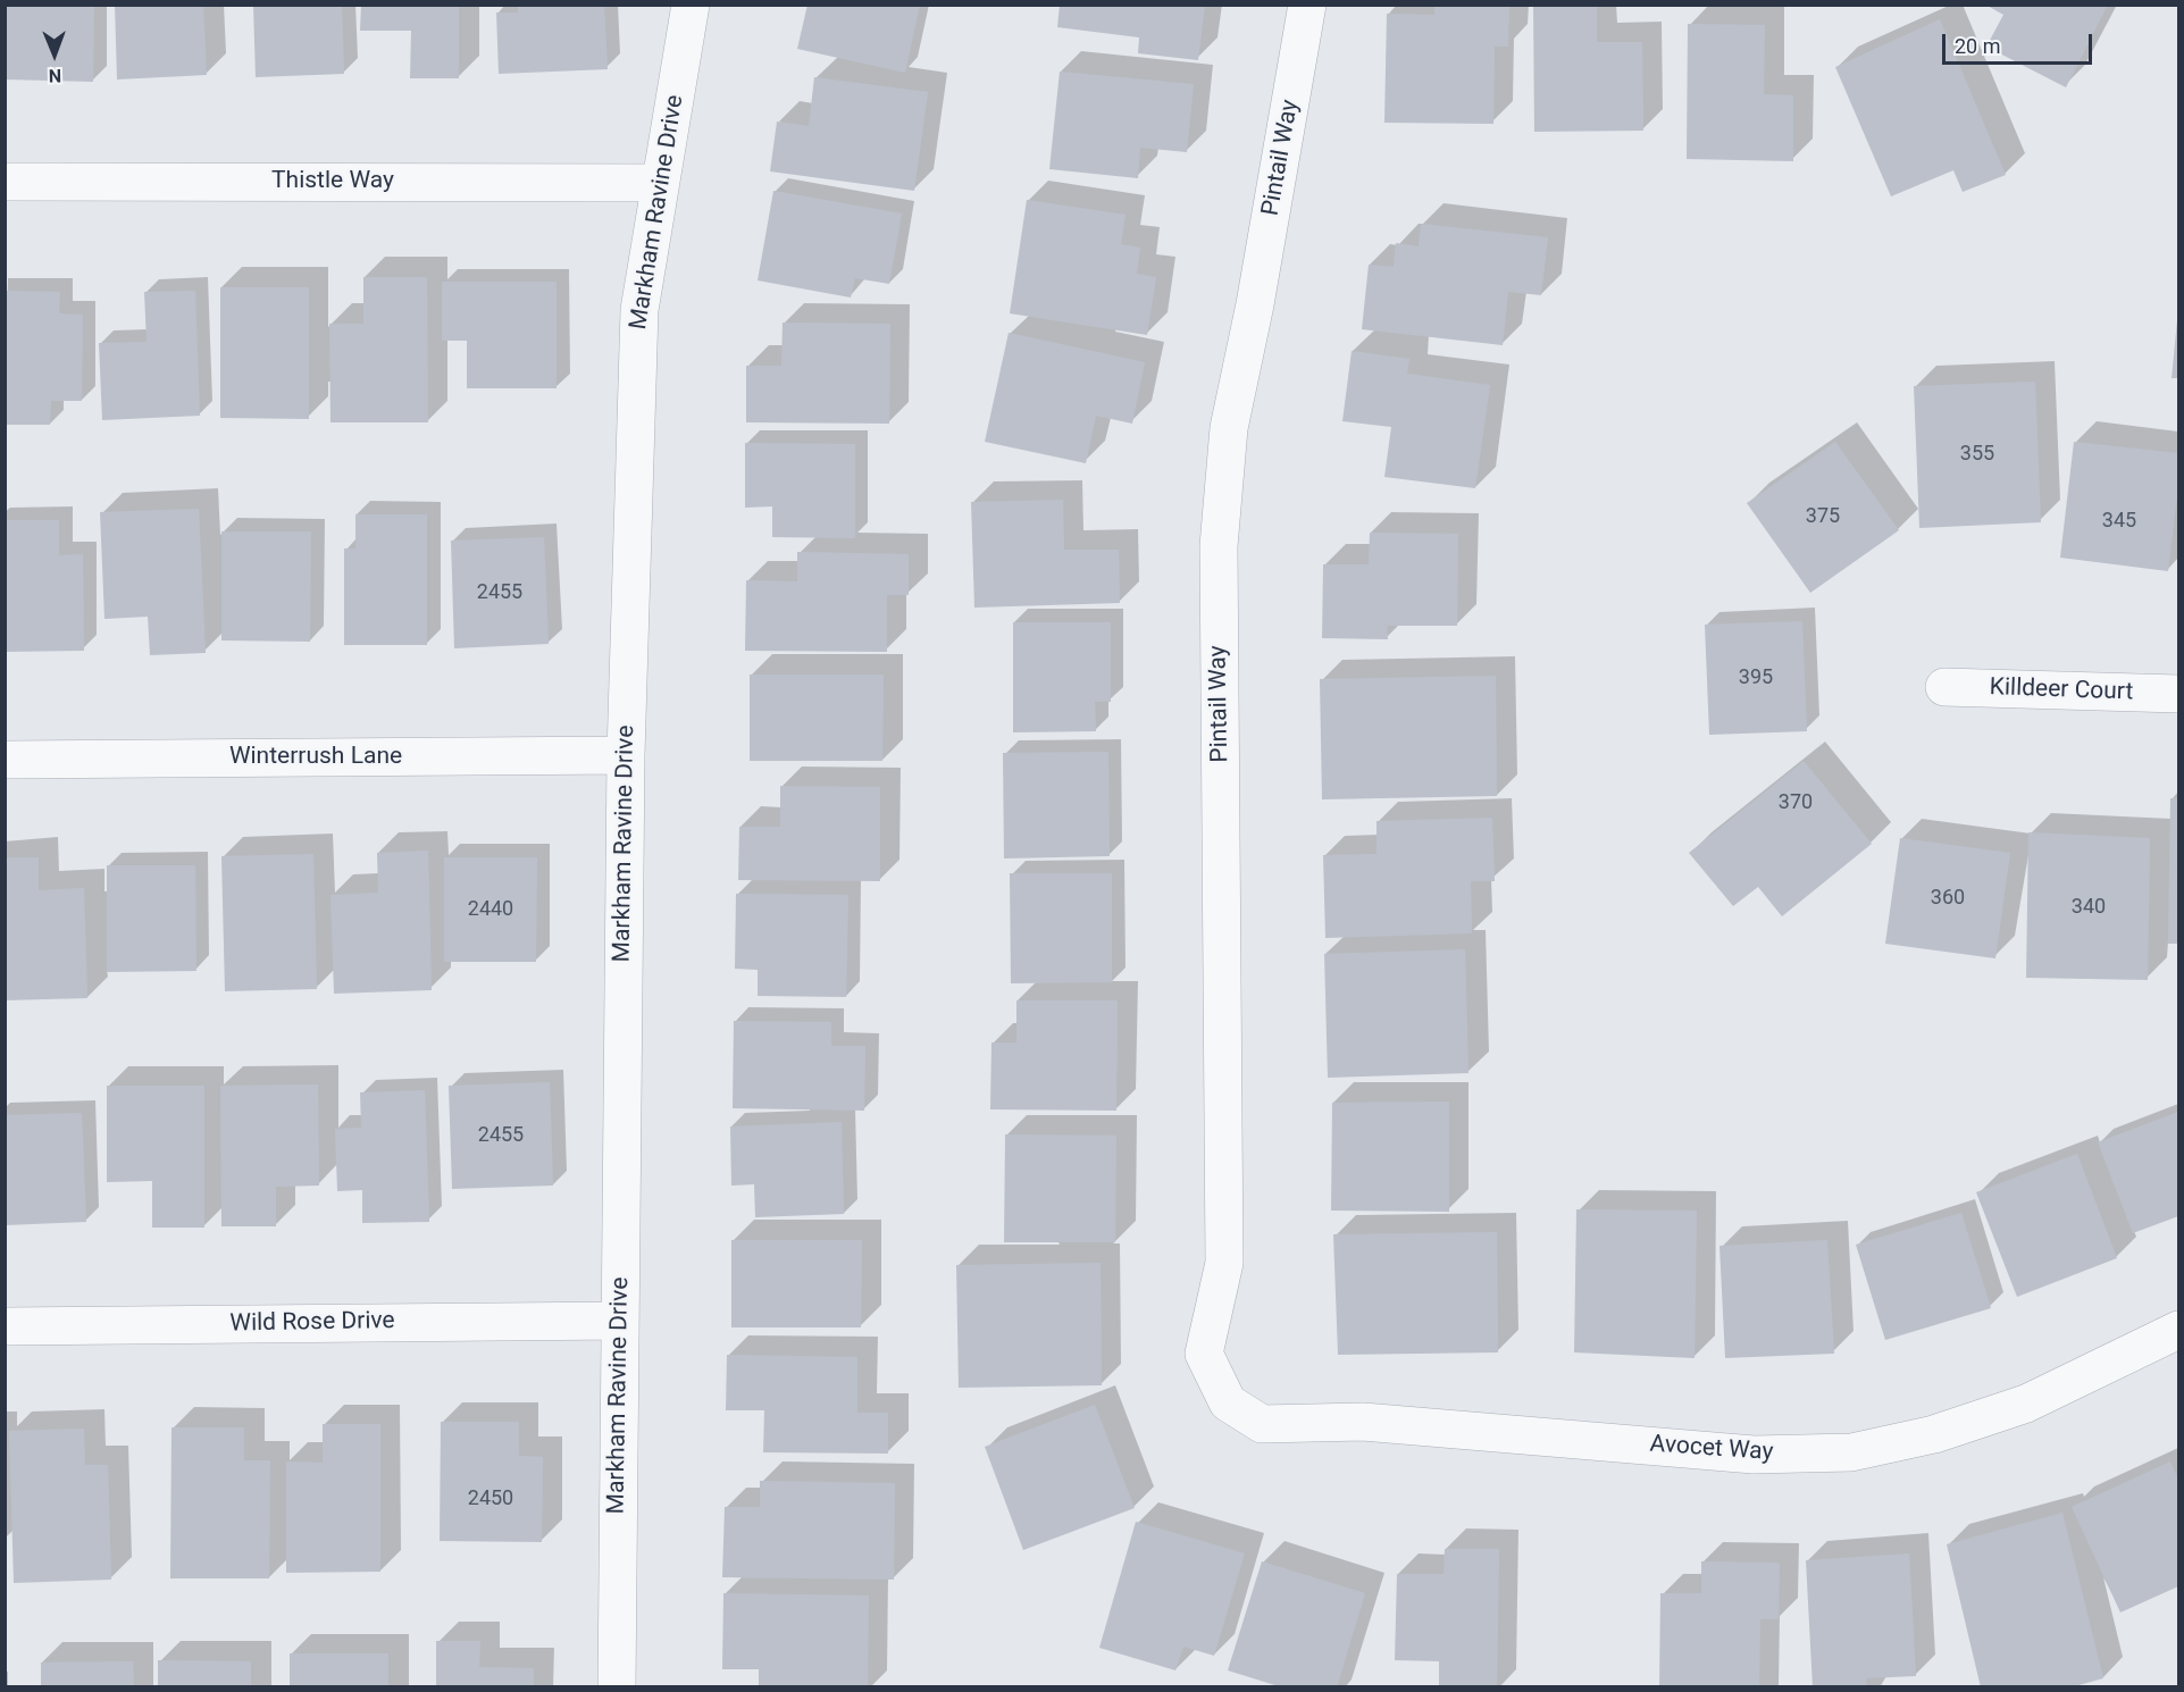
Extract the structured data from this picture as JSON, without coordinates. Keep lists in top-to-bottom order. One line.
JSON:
{"streets":{"street":["Pintail Way","Thistle Way","Markham Ravine Drive","Killdeer Court","Winterrush Lane","Wild Rose Drive","Avocet Way"]},"crossings":[["Pintail Way","Avocet Way"],["Thistle Way","Markham Ravine Drive"],["Markham Ravine Drive","Winterrush Lane"],["Markham Ravine Drive","Wild Rose Drive"]],"house_numbers":["355","375","345","2455","395","370","360","340","2440","2455","2450"],"scale_bar":"20 m","north":"bottom"}
